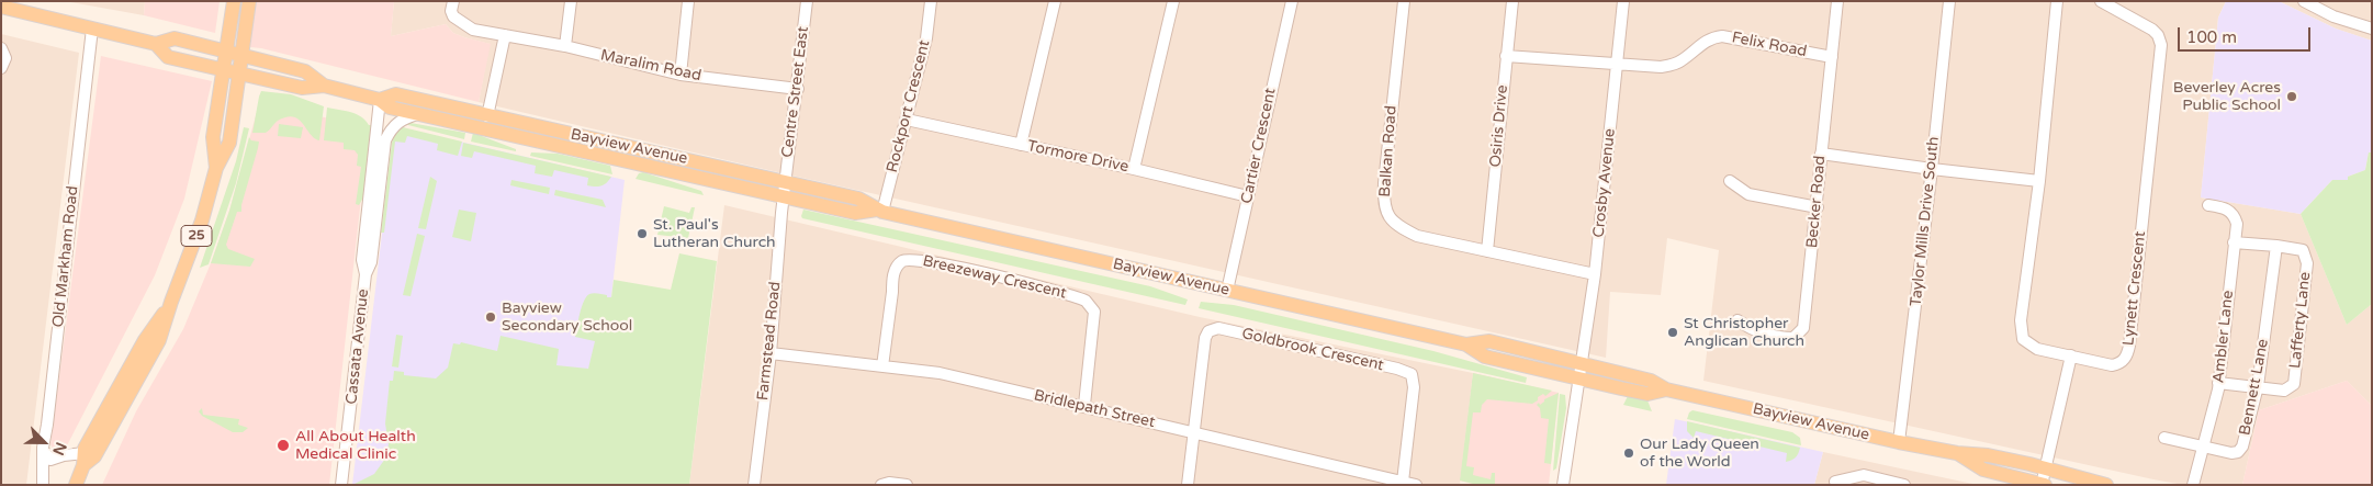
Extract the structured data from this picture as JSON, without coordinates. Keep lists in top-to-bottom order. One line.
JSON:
{"streets":{"main road":["Bayview Avenue","25"],"street":["Felix Road","Maralim Road","Centre Street East","Rockport Crescent","Osiris Drive","Cartier Crescent","Balkan Road","Tormore Drive","Crosby Avenue","Becker Road","Taylor Mills Drive South","Old Markham Road","Breezeway Crescent","Lynett Crescent","Lafferty Lane","Ambler Lane","Farmstead Road","Cassata Avenue","Goldbrook Crescent","Bennett Lane","Bridlepath Street"]},"crossings":[["Felix Road","Osiris Drive"],["Felix Road","Crosby Avenue"],["Felix Road","Becker Road"],["Maralim Road","Centre Street East"],["Centre Street East","Bayview Avenue"],["Centre Street East","Farmstead Road"],["Rockport Crescent","Bayview Avenue"],["Rockport Crescent","Tormore Drive"],["Osiris Drive","Balkan Road"],["Cartier Crescent","Bayview Avenue"],["Cartier Crescent","Tormore Drive"],["Bayview Avenue","Crosby Avenue"],["Bayview Avenue","Taylor Mills Drive South"],["Bayview Avenue","25"],["Bayview Avenue","Old Markham Road"],["Bayview Avenue","Farmstead Road"],["Bayview Avenue","Cassata Avenue"],["Balkan Road","Crosby Avenue"],["Breezeway Crescent","Bridlepath Street"],["Lafferty Lane","Ambler Lane"],["Lafferty Lane","Bennett Lane"],["Ambler Lane","Bennett Lane"],["Farmstead Road","Bridlepath Street"],["Goldbrook Crescent","Bridlepath Street"]],"places":["Beverley Acres Public School","St. Paul's Lutheran Church","Bayview Secondary School","St Christopher Anglican Church","All About Health Medical Clinic","Our Lady Queen of the World"],"scale_bar":"100 m","north":"bottom right"}
